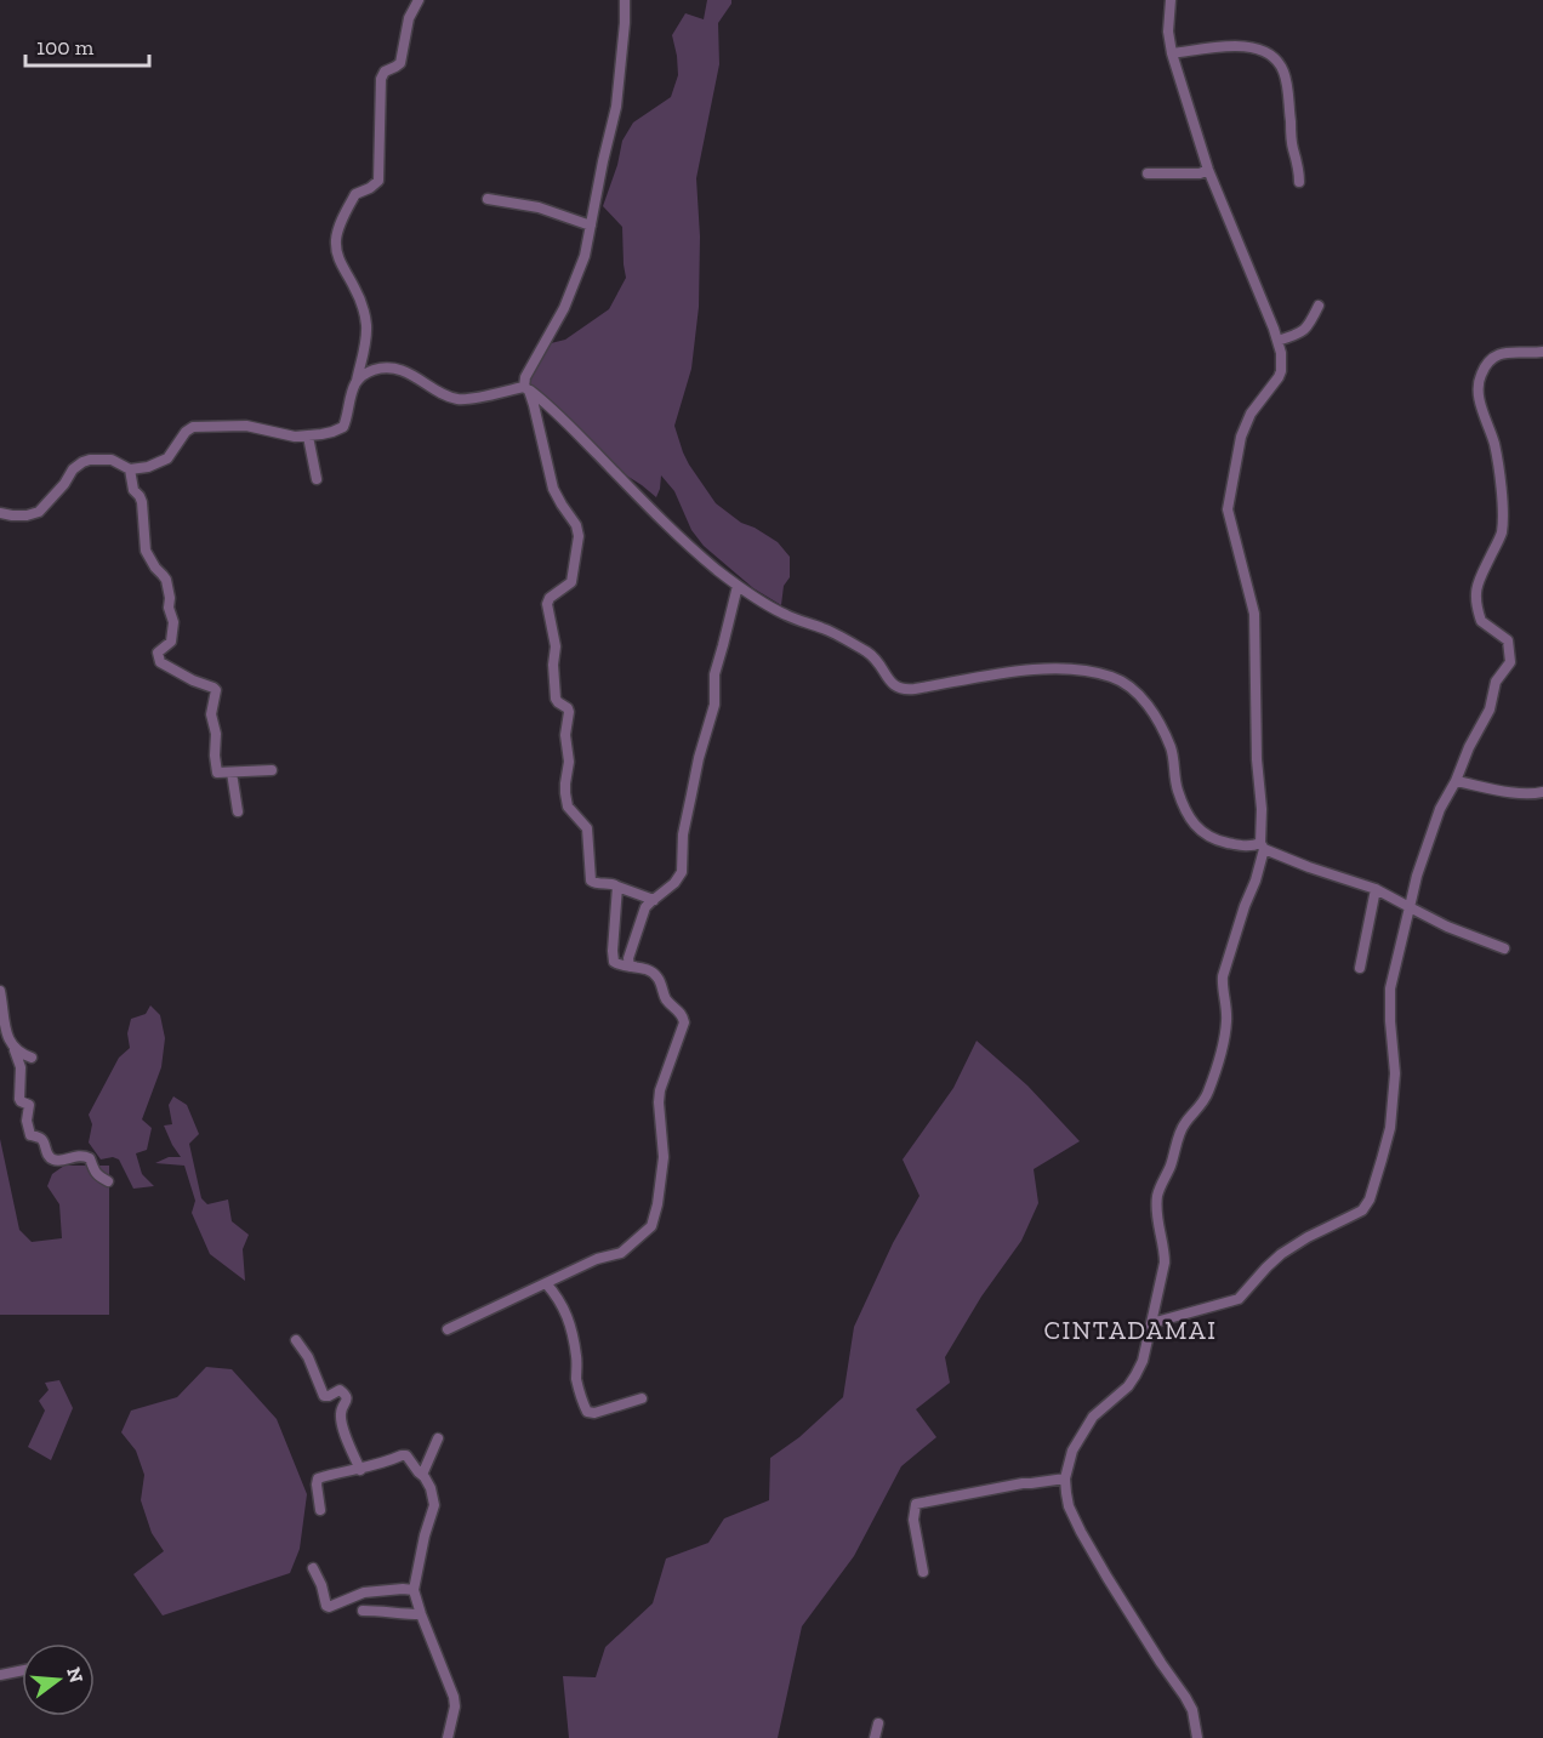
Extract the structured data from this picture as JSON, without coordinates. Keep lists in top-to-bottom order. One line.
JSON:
{"districts":["CINTADAMAI"],"scale_bar":"100 m","north":"right"}
